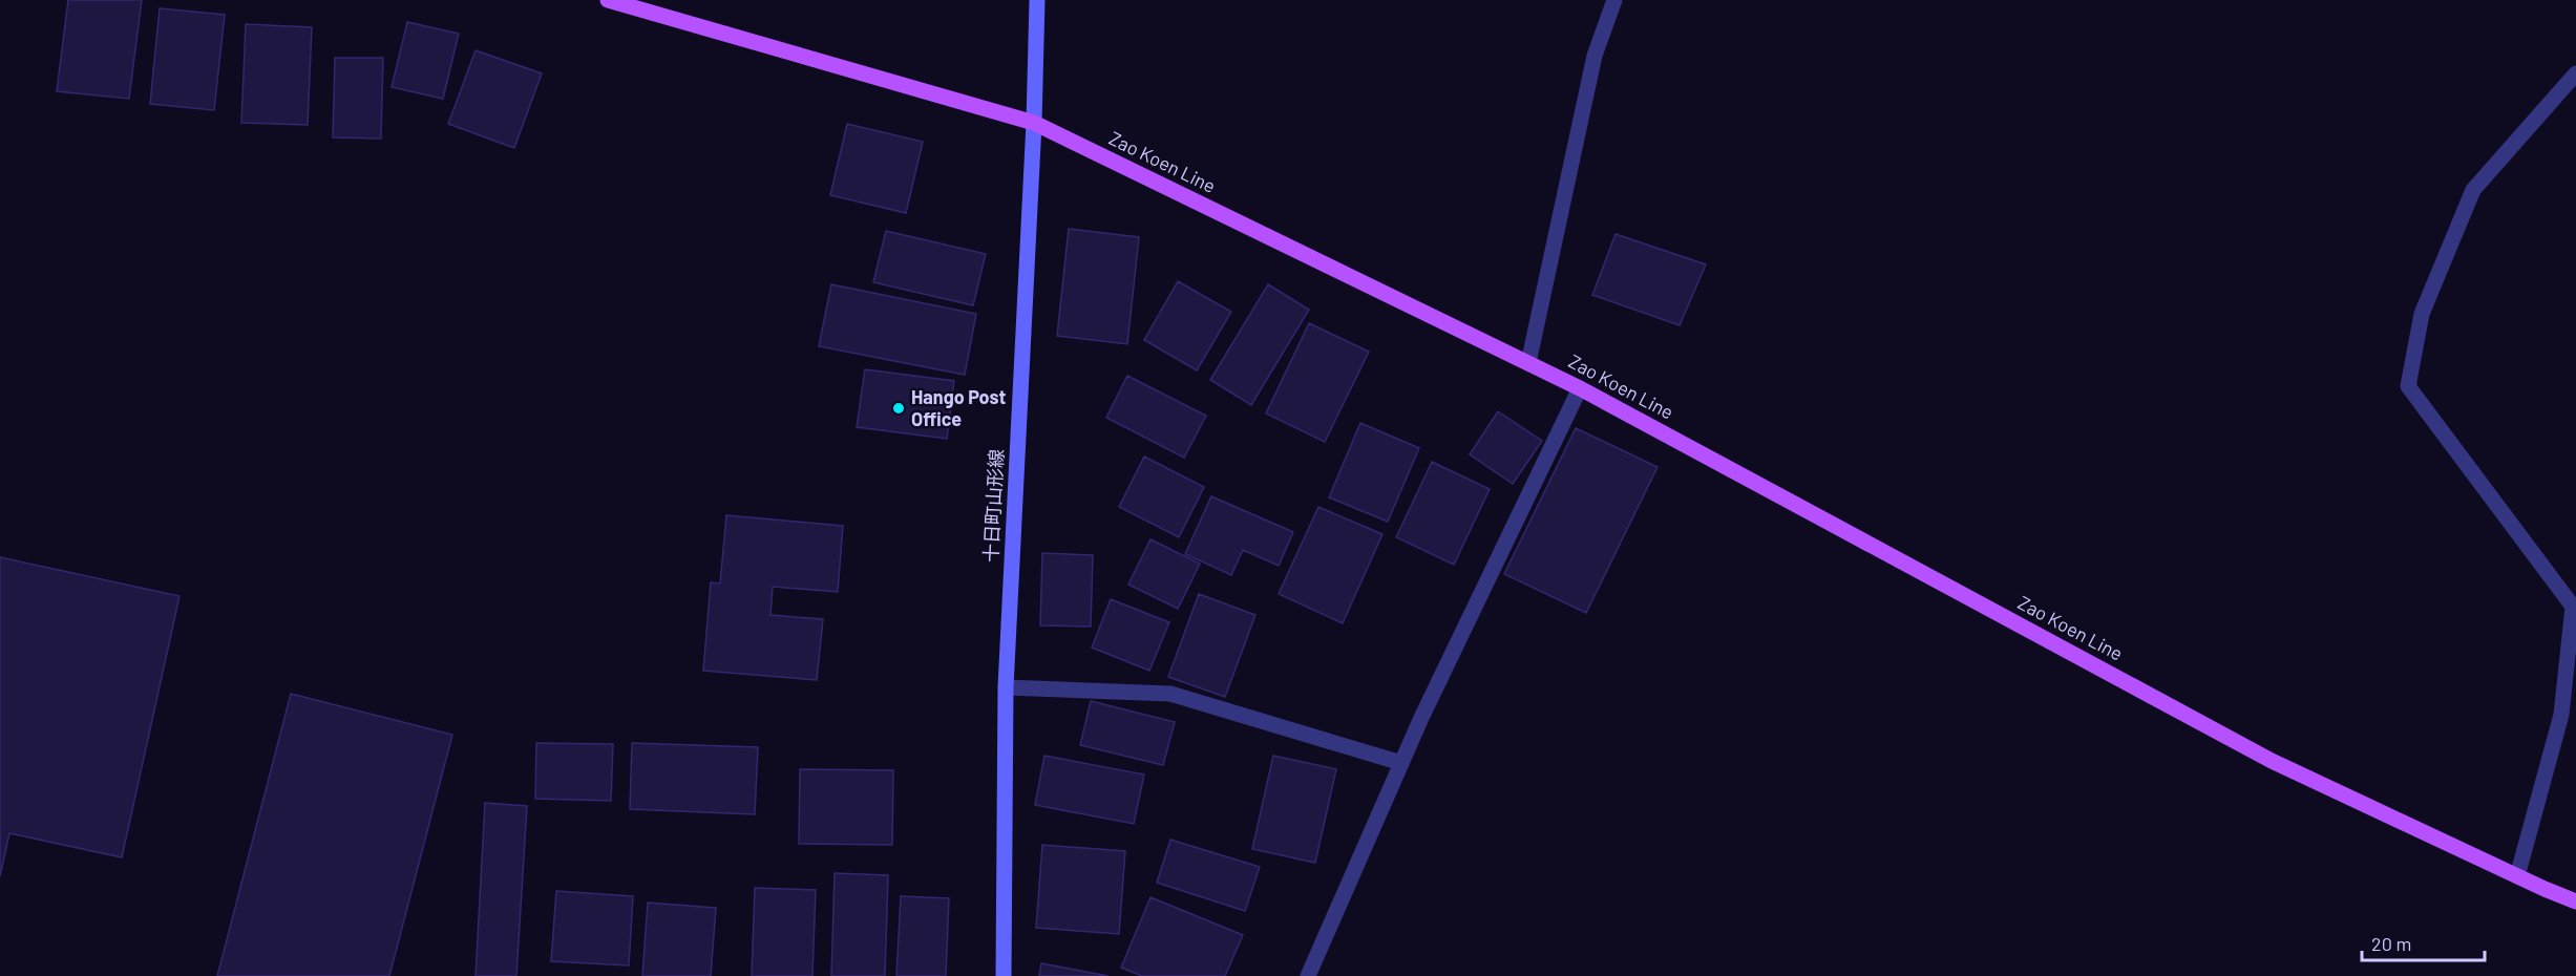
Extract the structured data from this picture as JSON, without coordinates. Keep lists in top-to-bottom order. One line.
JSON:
{"streets":{"main road":["Zao Koen Line","十日町山形線"]},"crossings":[["Zao Koen Line","十日町山形線"]],"places":["Hango Post Office"],"scale_bar":"20 m"}
